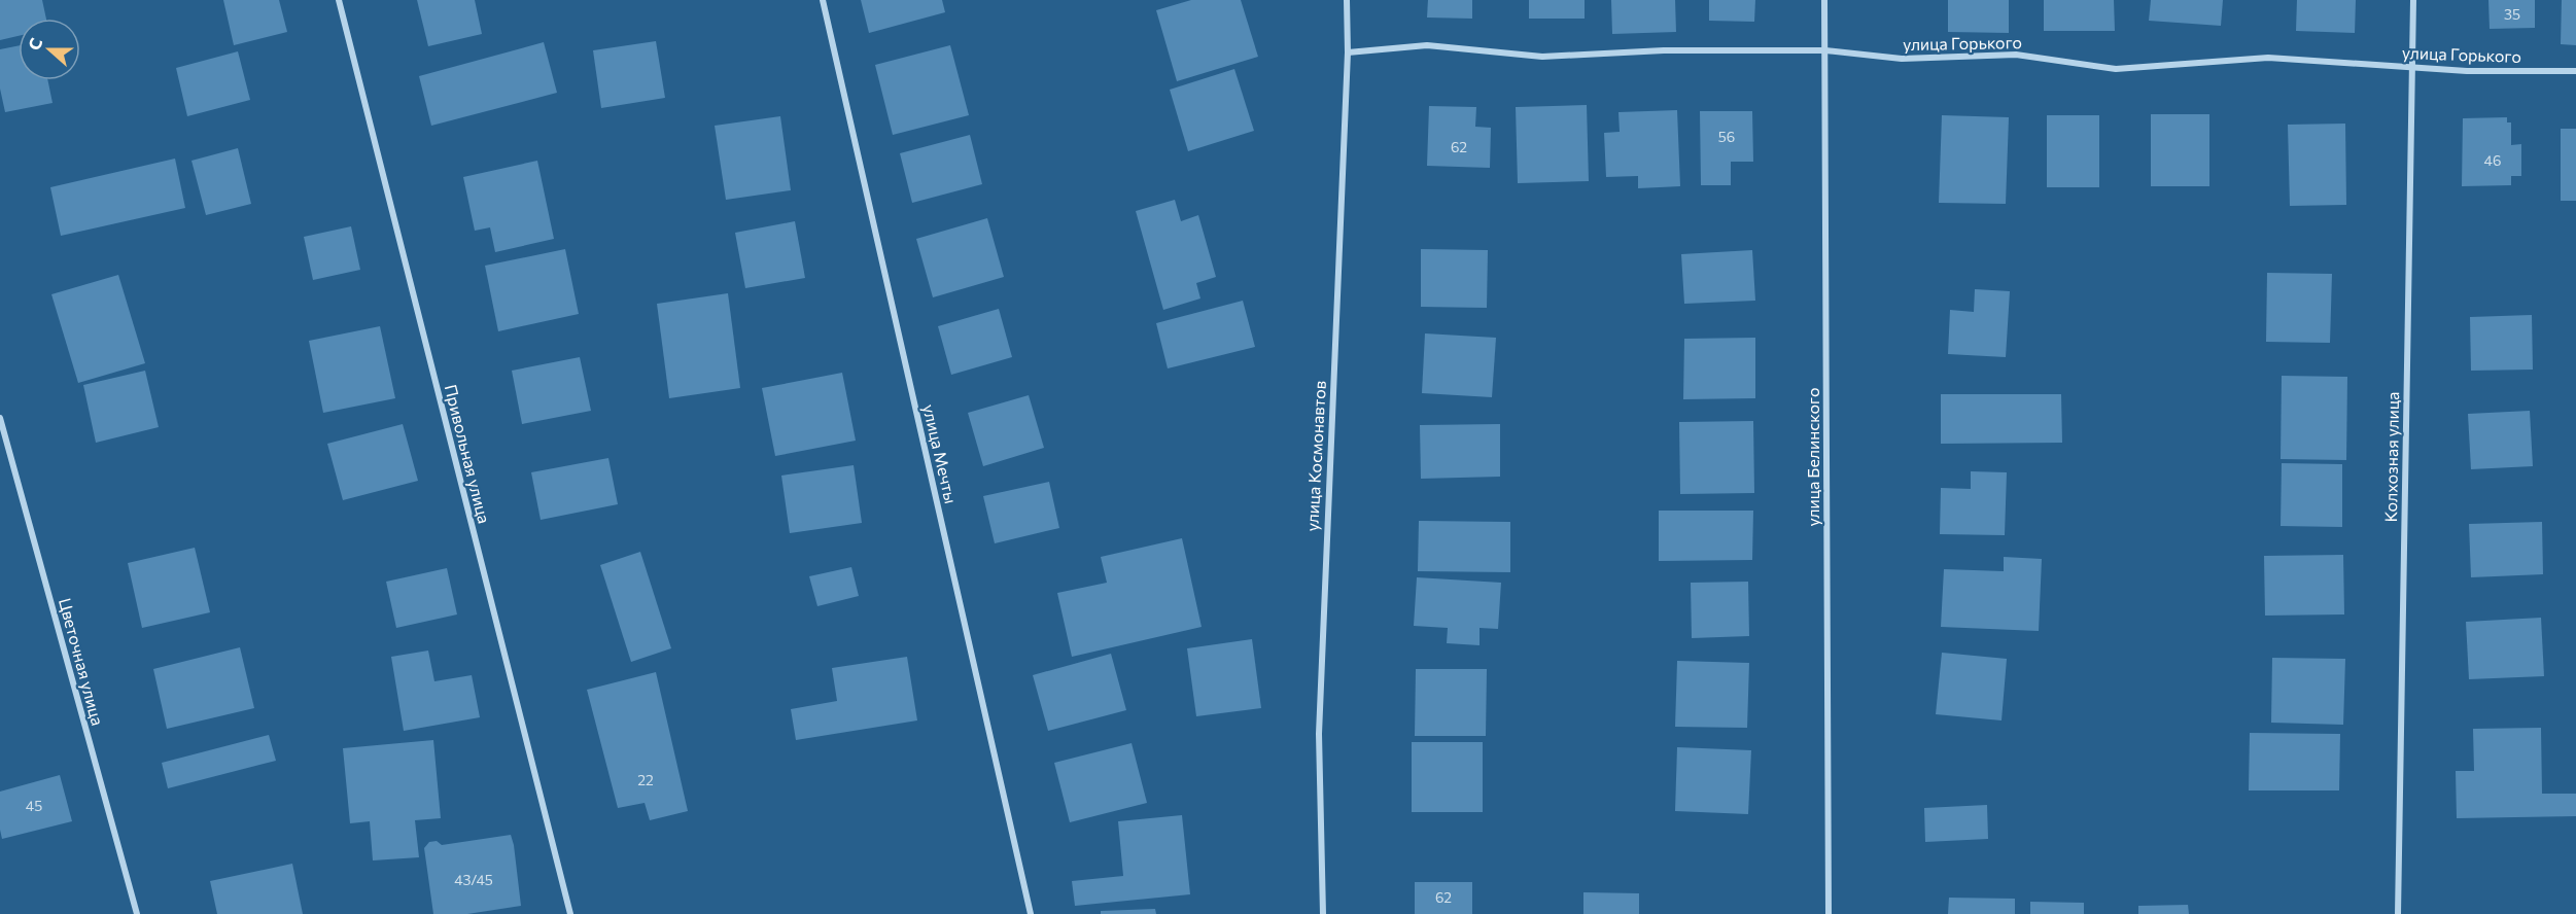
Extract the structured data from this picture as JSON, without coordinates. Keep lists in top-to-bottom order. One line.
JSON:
{"streets":{"street":["улица Горького","Привольная улица","улица Мечты","улица Космонавтов","улица Белинского","Колхозная улица","Цветочная улица"]},"crossings":[["улица Горького","улица Космонавтов"],["улица Горького","улица Белинского"],["улица Горького","Колхозная улица"]],"house_numbers":["35","56","62","46","22","45","43/45","62"],"north":"left"}
